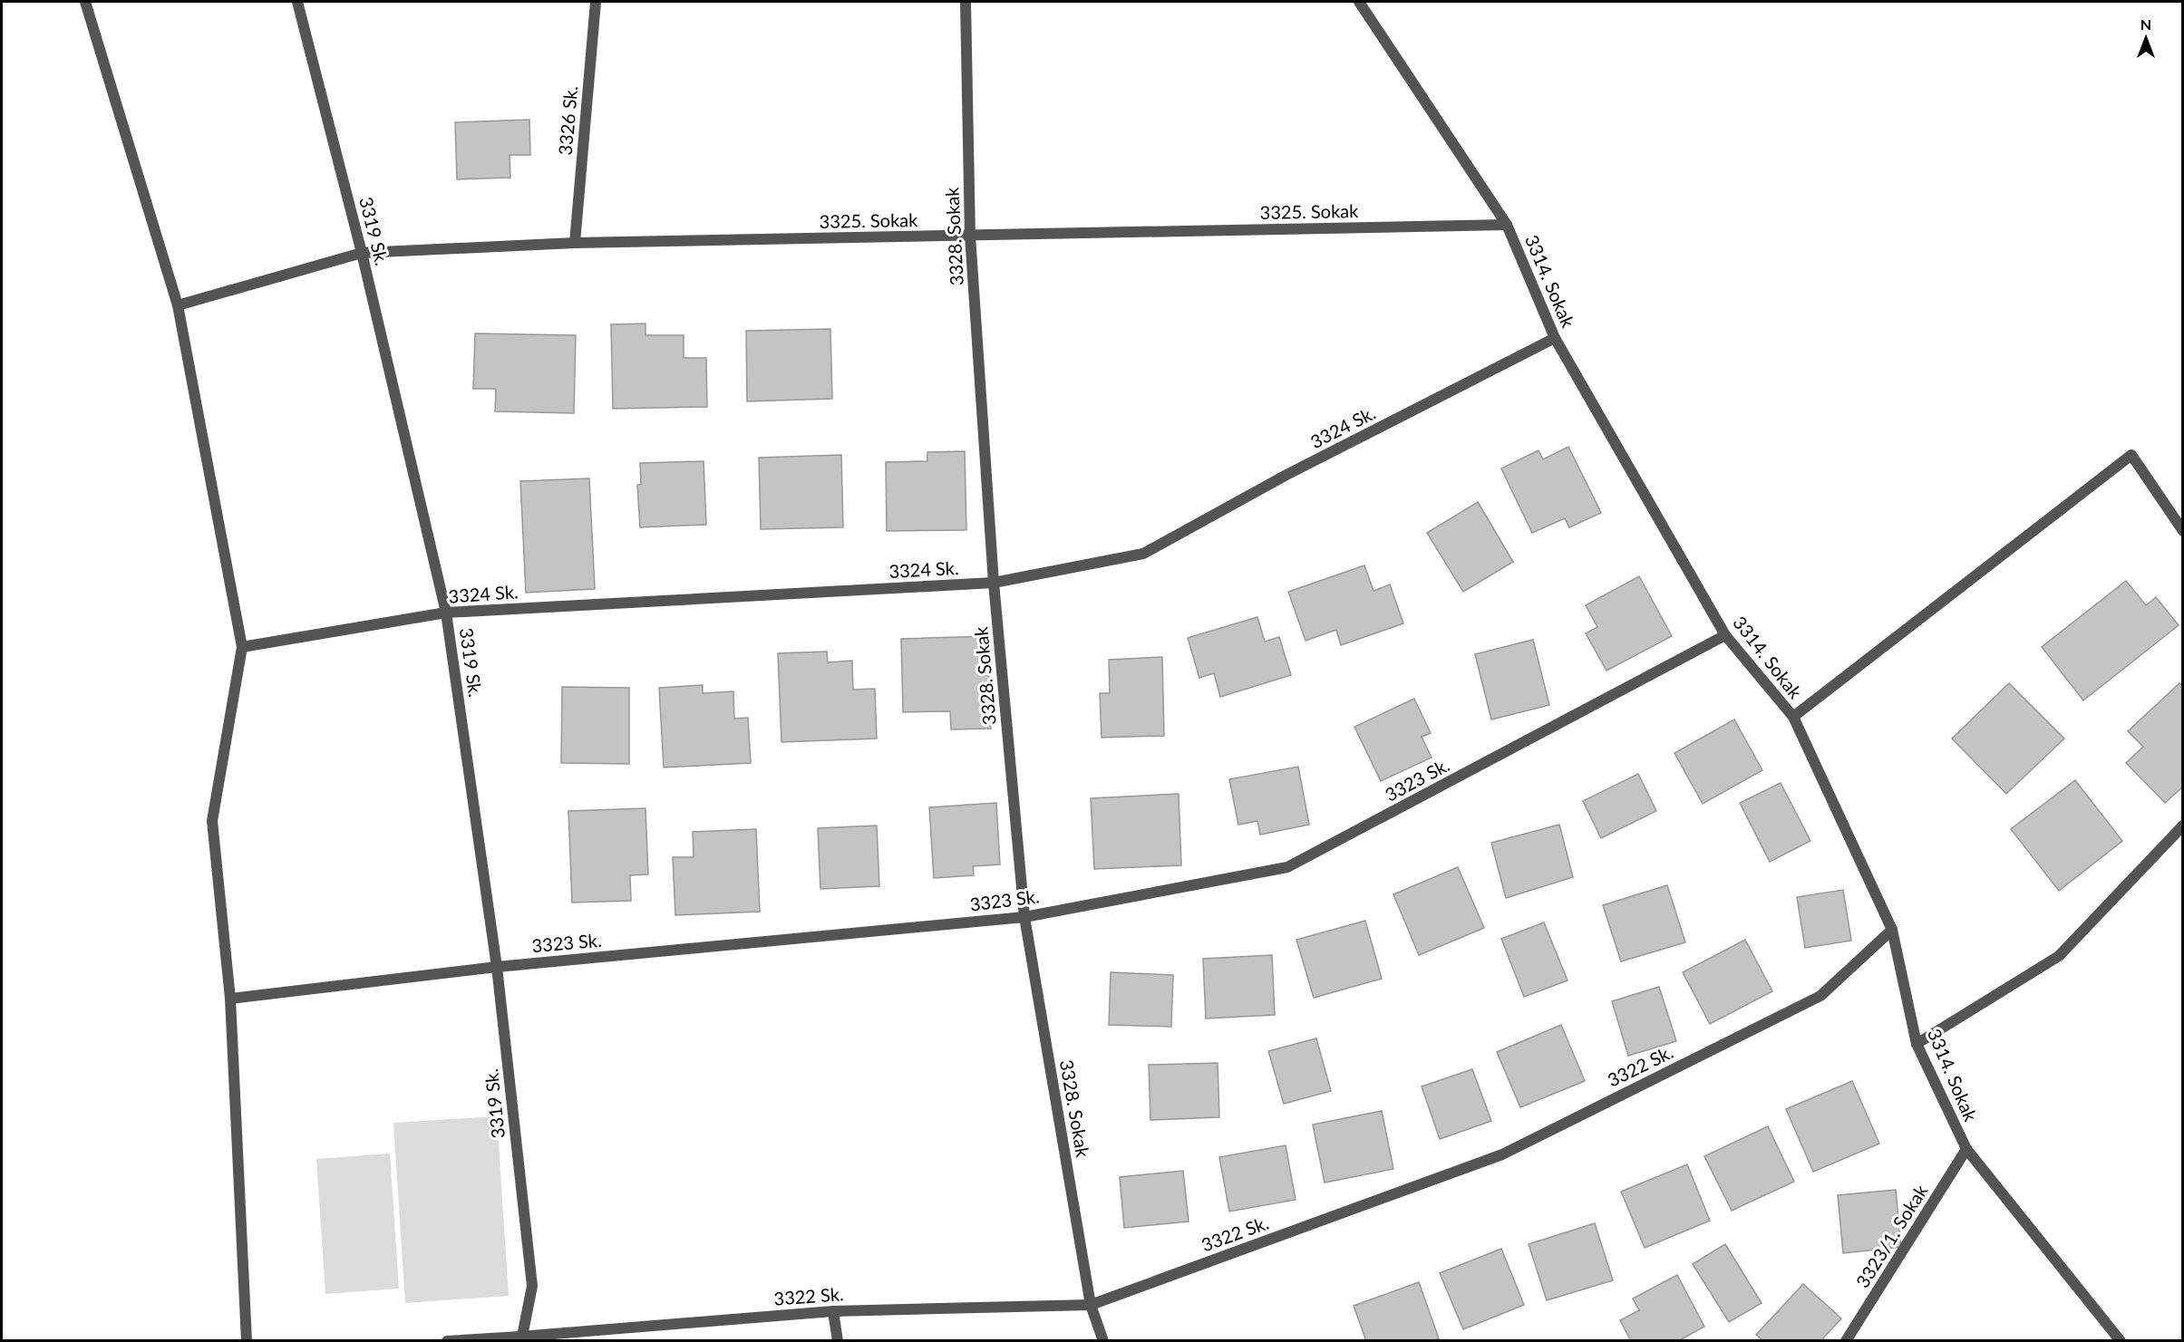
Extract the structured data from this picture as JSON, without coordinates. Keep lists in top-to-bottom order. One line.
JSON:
{"streets":{"street":["3326 Sk.","3325. Sokak","3319 Sk.","3328. Sokak","3314. Sokak","3324 Sk.","3323 Sk.","3322 Sk.","3323/1. Sokak"]},"crossings":[["3326 Sk.","3325. Sokak"],["3325. Sokak","3319 Sk."],["3325. Sokak","3328. Sokak"],["3325. Sokak","3314. Sokak"],["3319 Sk.","3324 Sk."],["3319 Sk.","3323 Sk."],["3319 Sk.","3322 Sk."],["3328. Sokak","3324 Sk."],["3328. Sokak","3323 Sk."],["3328. Sokak","3322 Sk."],["3314. Sokak","3324 Sk."],["3314. Sokak","3323 Sk."],["3314. Sokak","3322 Sk."],["3314. Sokak","3323/1. Sokak"]],"north":"top"}
